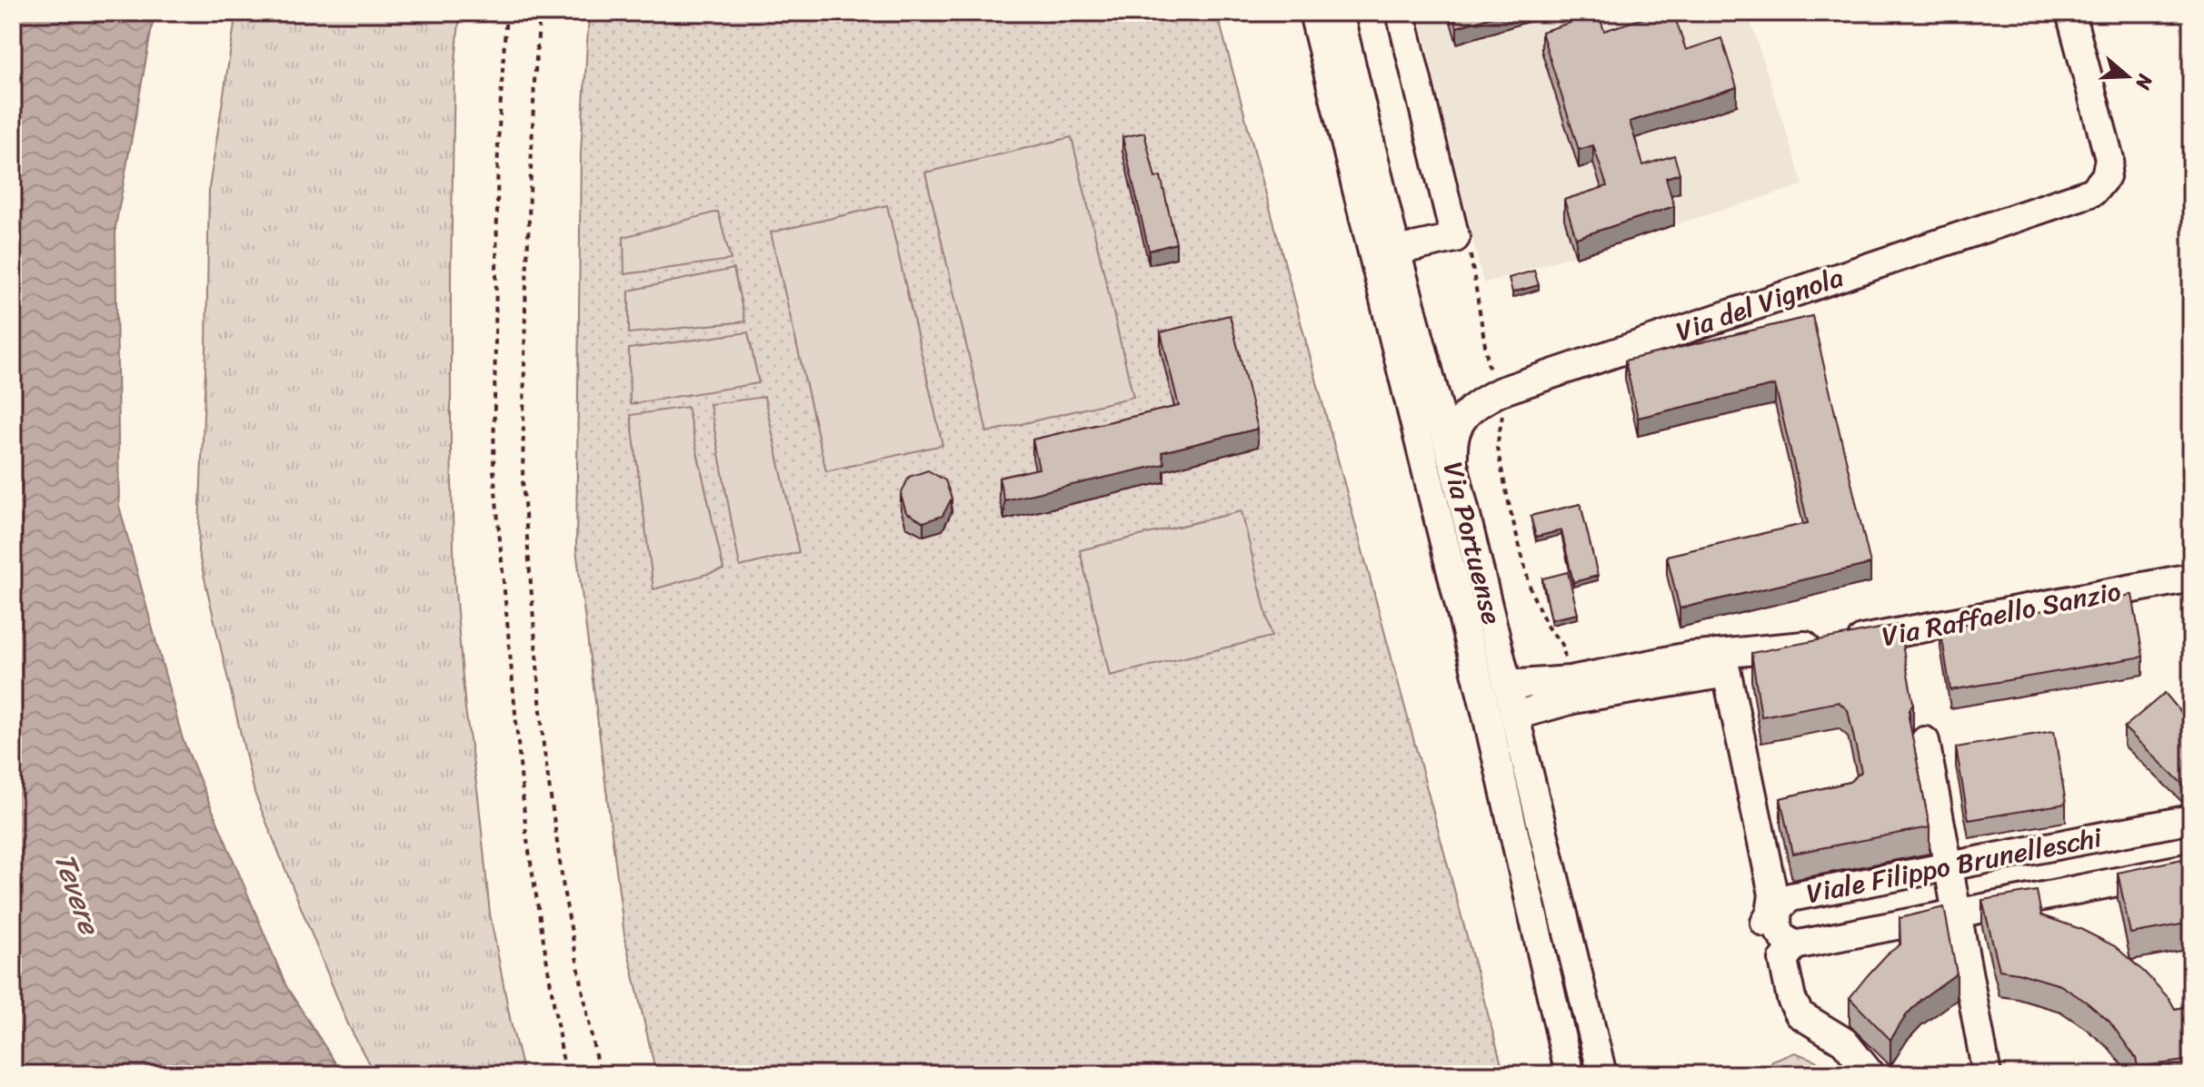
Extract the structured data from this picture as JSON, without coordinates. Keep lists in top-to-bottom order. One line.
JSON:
{"streets":{"street":["Via del Vignola","Via Portuense","Via Raffaello Sanzio","Viale Filippo Brunelleschi"]},"crossings":[["Via del Vignola","Via Portuense"],["Via Portuense","Via Raffaello Sanzio"]],"water":["Tevere"],"north":"right"}
